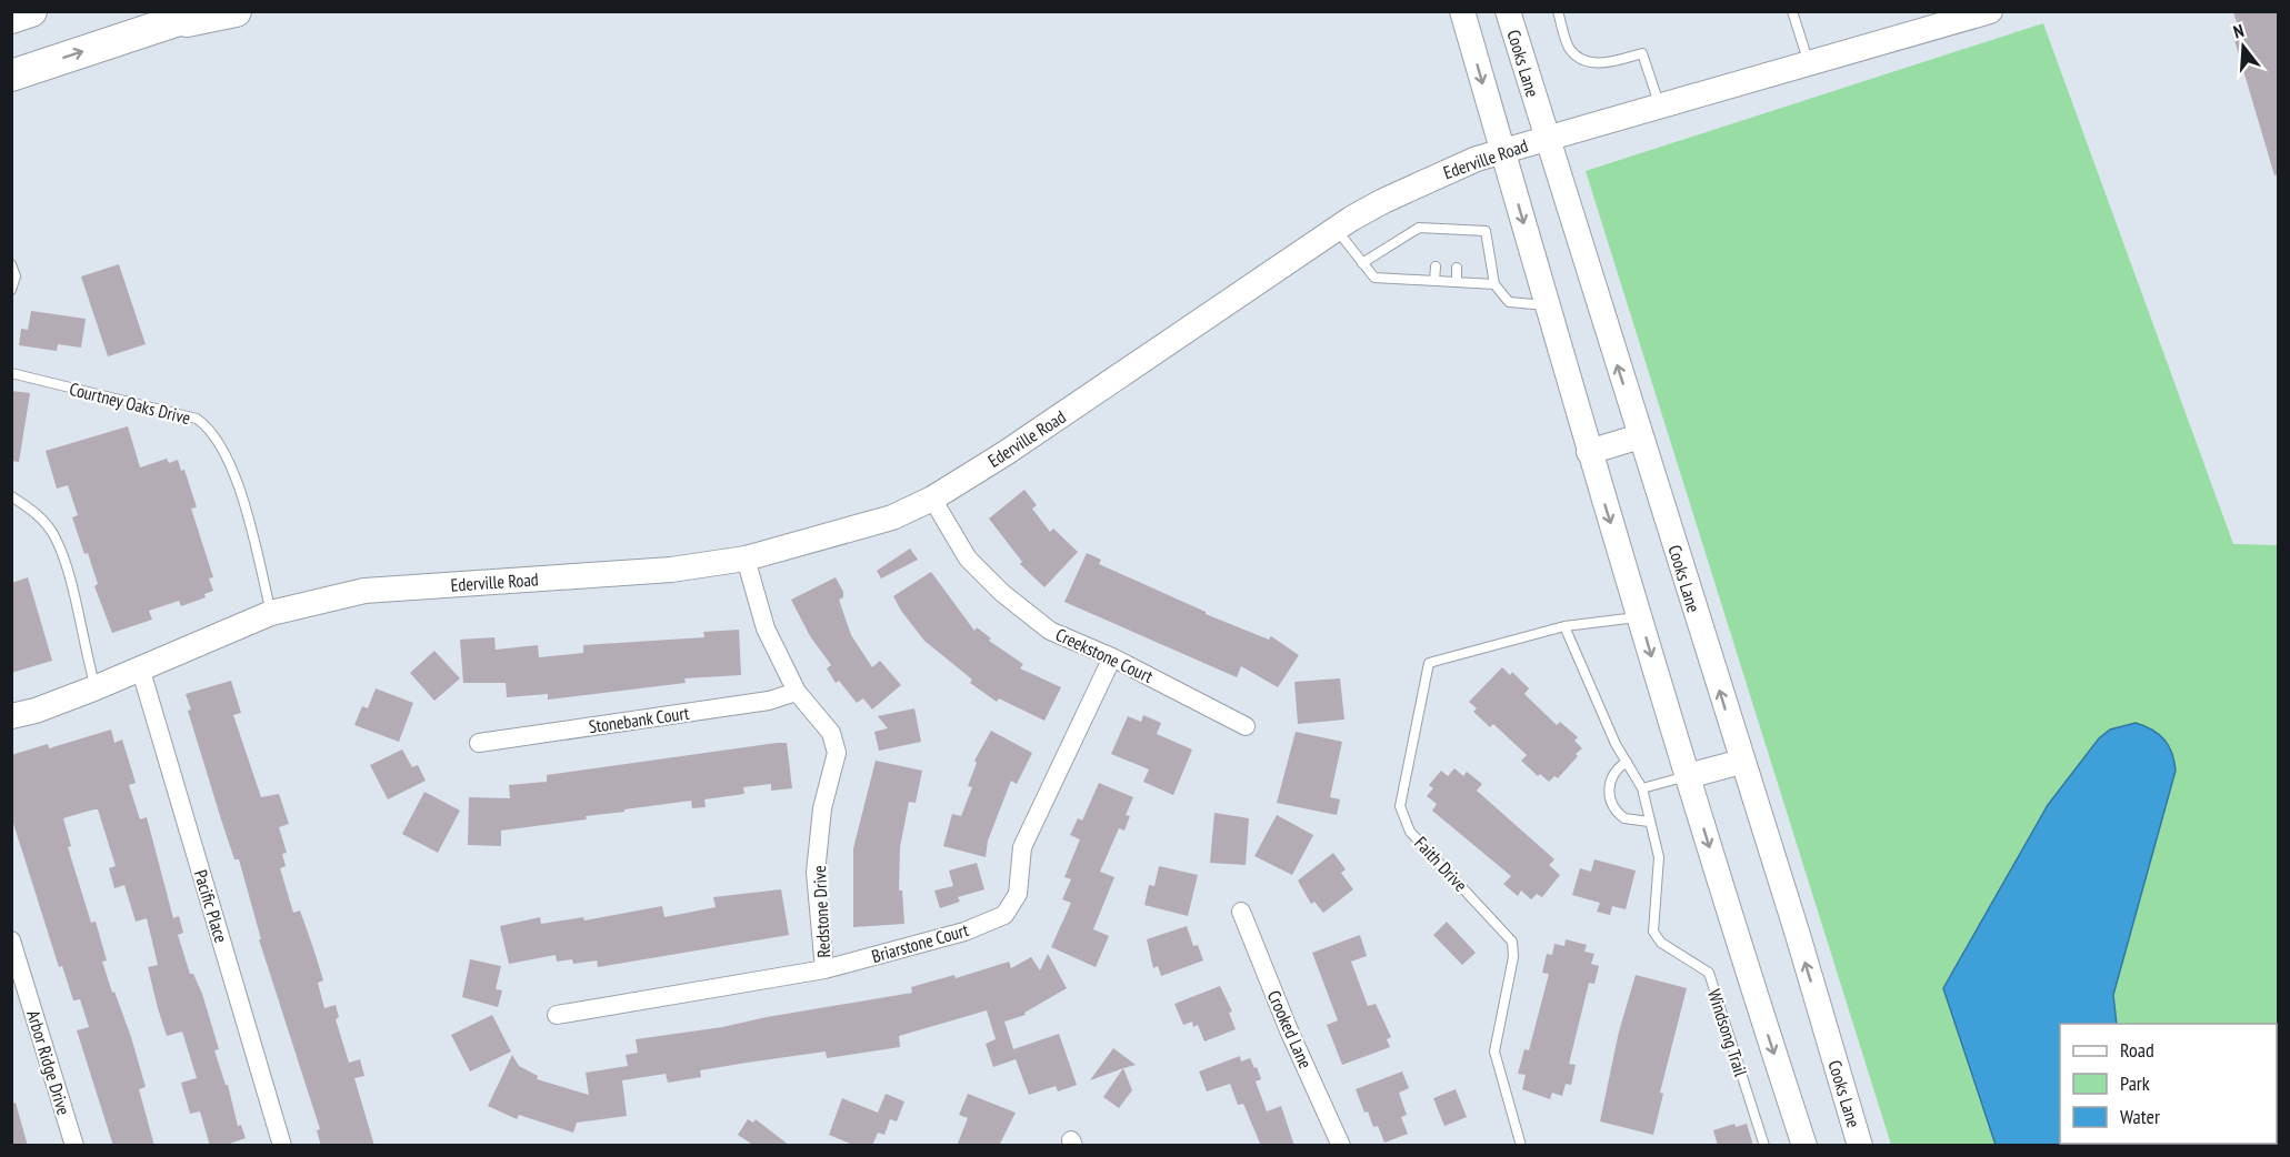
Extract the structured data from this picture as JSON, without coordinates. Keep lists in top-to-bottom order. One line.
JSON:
{"streets":{"main road":["Cooks Lane","Ederville Road"],"street":["Creekstone Court","Stonebank Court","Pacific Place","Redstone Drive","Briarstone Court","Crooked Lane","Arbor Ridge Drive"],"lane":["Courtney Oaks Drive","Faith Drive","Windsong Trail"]},"crossings":[["Cooks Lane","Ederville Road"],["Ederville Road","Courtney Oaks Drive"],["Ederville Road","Creekstone Court"],["Ederville Road","Pacific Place"],["Ederville Road","Redstone Drive"],["Creekstone Court","Briarstone Court"],["Stonebank Court","Redstone Drive"],["Faith Drive","Windsong Trail"],["Redstone Drive","Briarstone Court"]],"legend":["Road","Park","Water"],"north":"top"}
